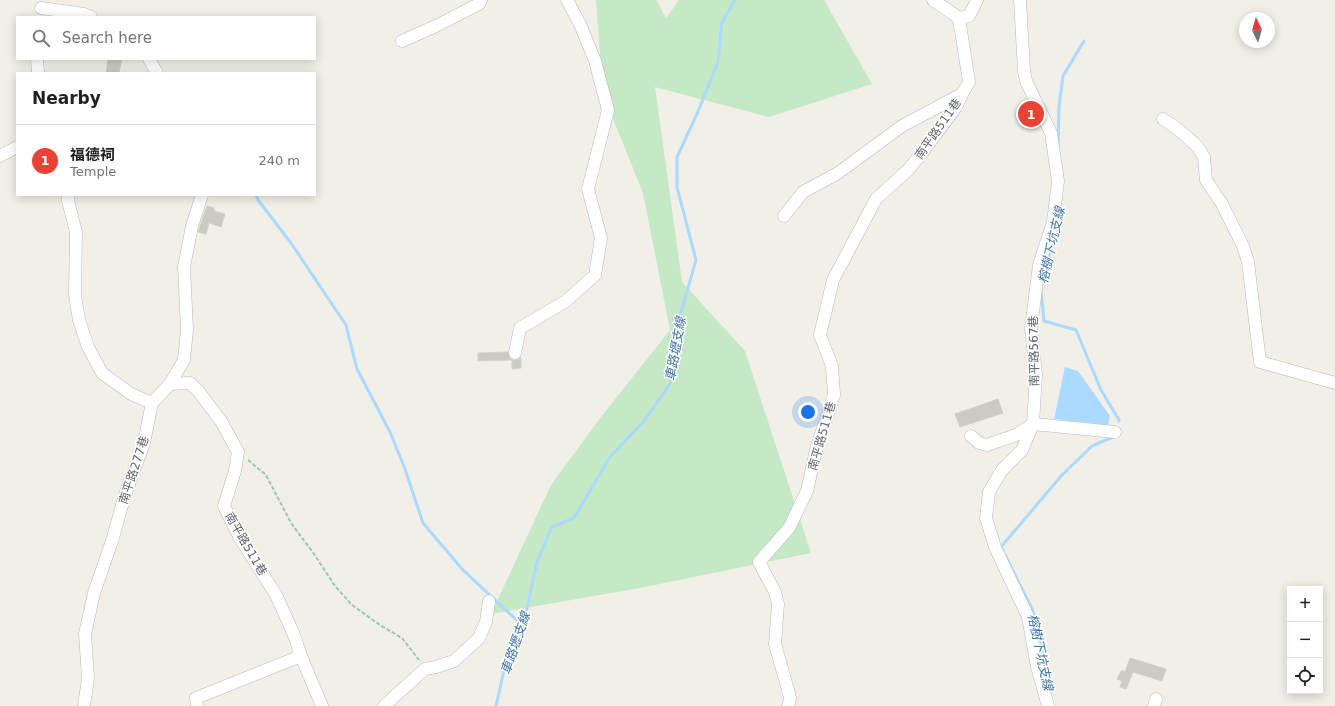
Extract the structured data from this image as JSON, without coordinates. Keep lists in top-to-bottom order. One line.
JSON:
{"streets":{"lane":["南平路511巷","南平路567巷","南平路277巷"]},"water":["榕樹下坑支線","車路壢支線"],"north":"top","page":{"search":"Search here","heading":"Nearby","pins":"1","list":[{"mark":"1","name":"福德祠","note":"Temple","value":"240 m"}],"map_buttons":["+","−"]}}
